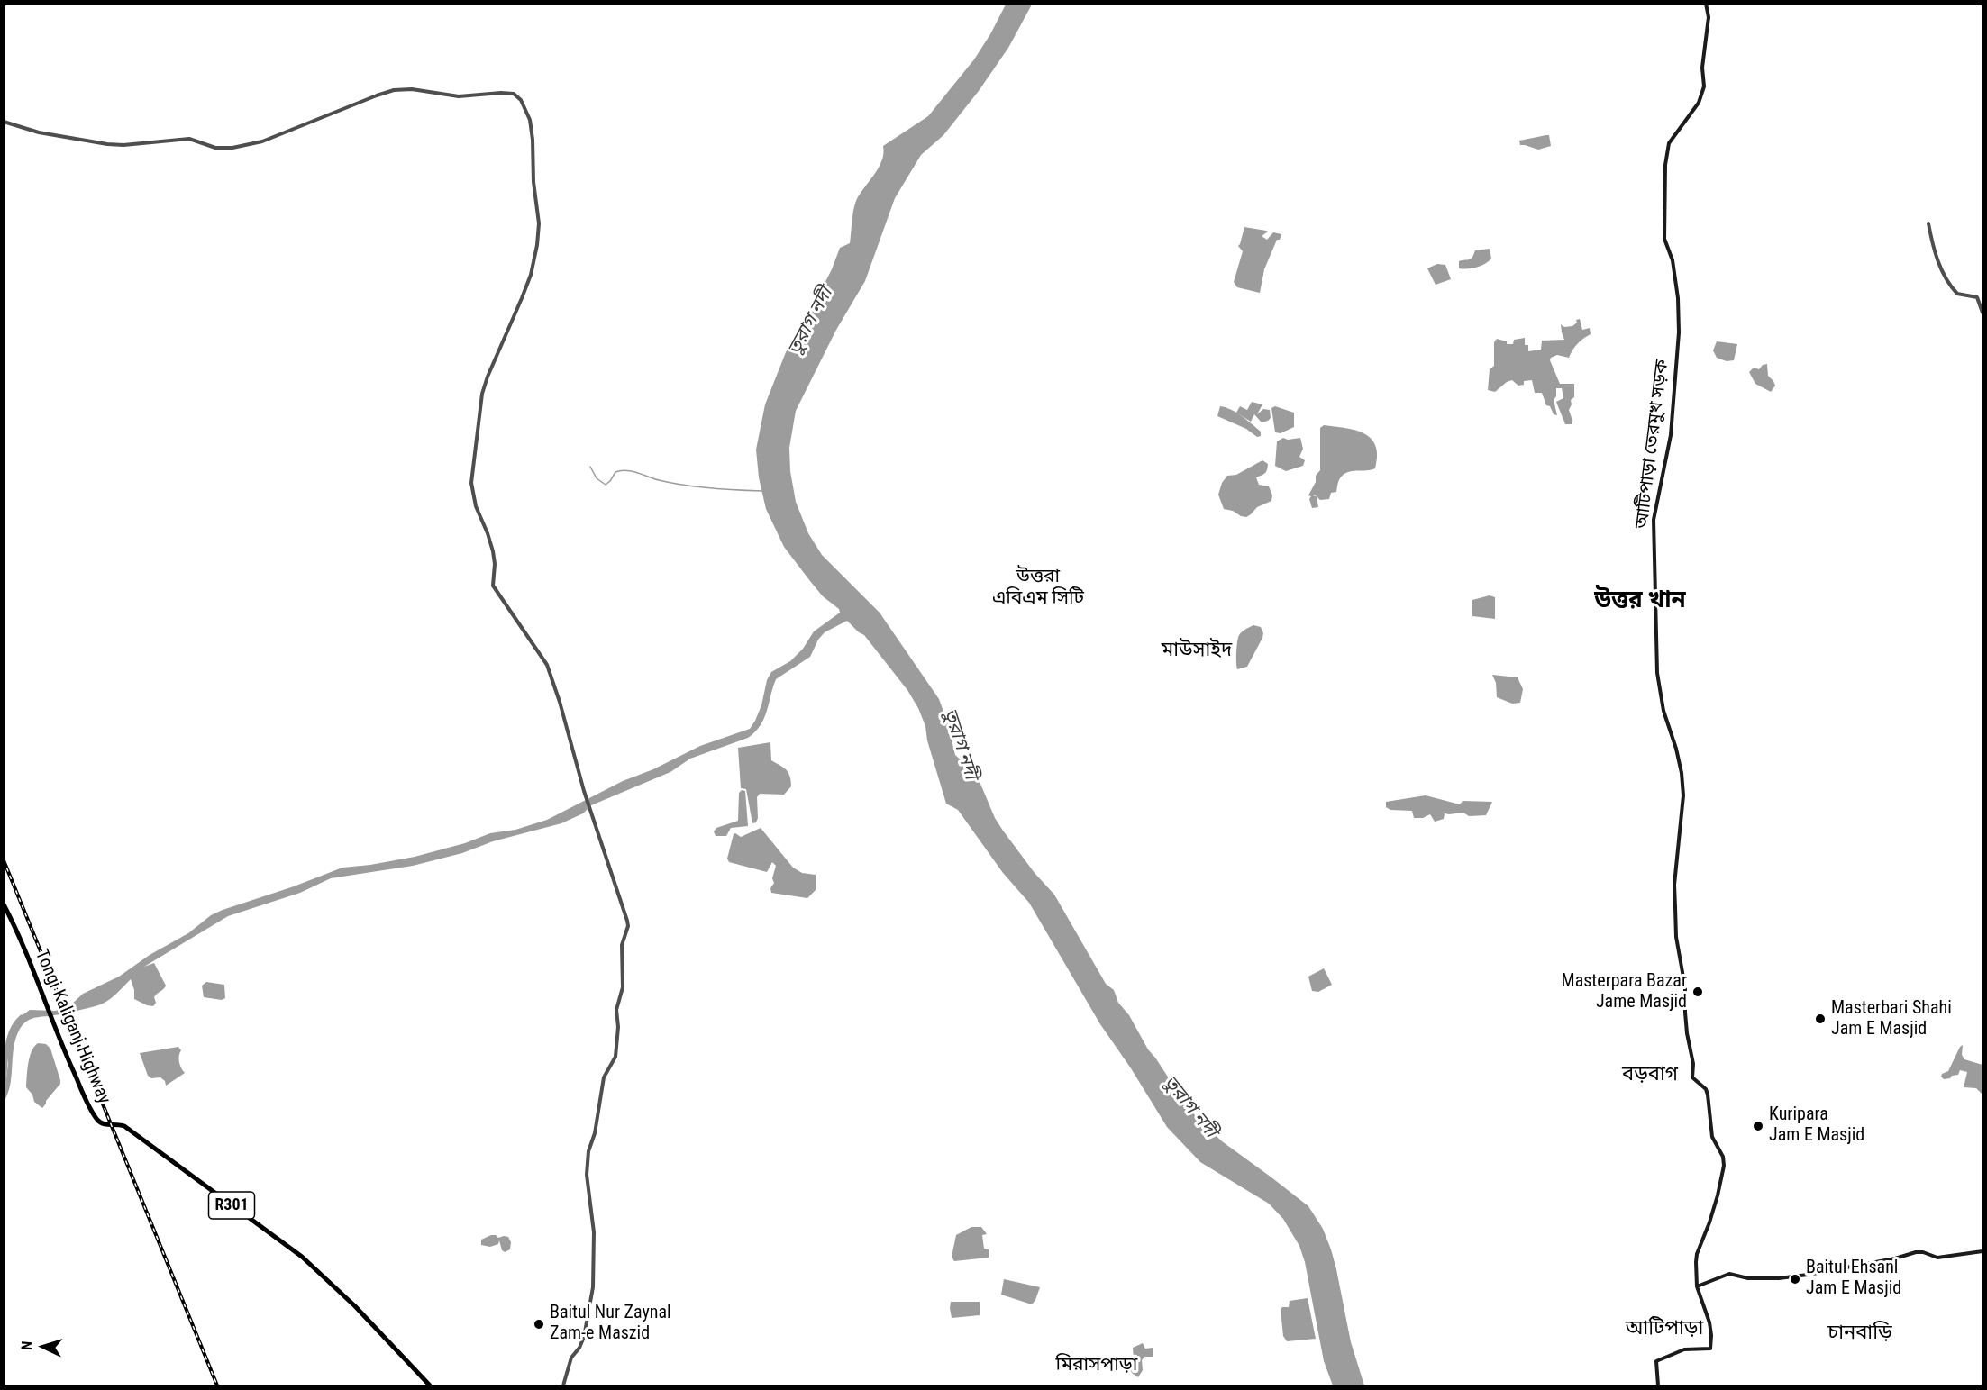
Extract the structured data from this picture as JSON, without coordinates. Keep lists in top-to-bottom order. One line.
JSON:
{"streets":{"main road":["আটিপাড়া তেরমুখ সড়ক","Tongi Kaliganj Highway","R301"]},"districts":["উত্তরা এবিএম সিটি","উত্তর খান","মাউসাইদ","বড়বাগ","আটিপাড়া","চানবাড়ি","মিরাসপাড়া"],"water":["তুরাগ নদী"],"places":["Masterpara Bazar Jame Masjid","Masterbari Shahi Jam E Masjid","Kuripara Jam E Masjid","Baitul Ehsanl Jam E Masjid","Baitul Nur Zaynal Zam-e Maszid"],"north":"left"}
